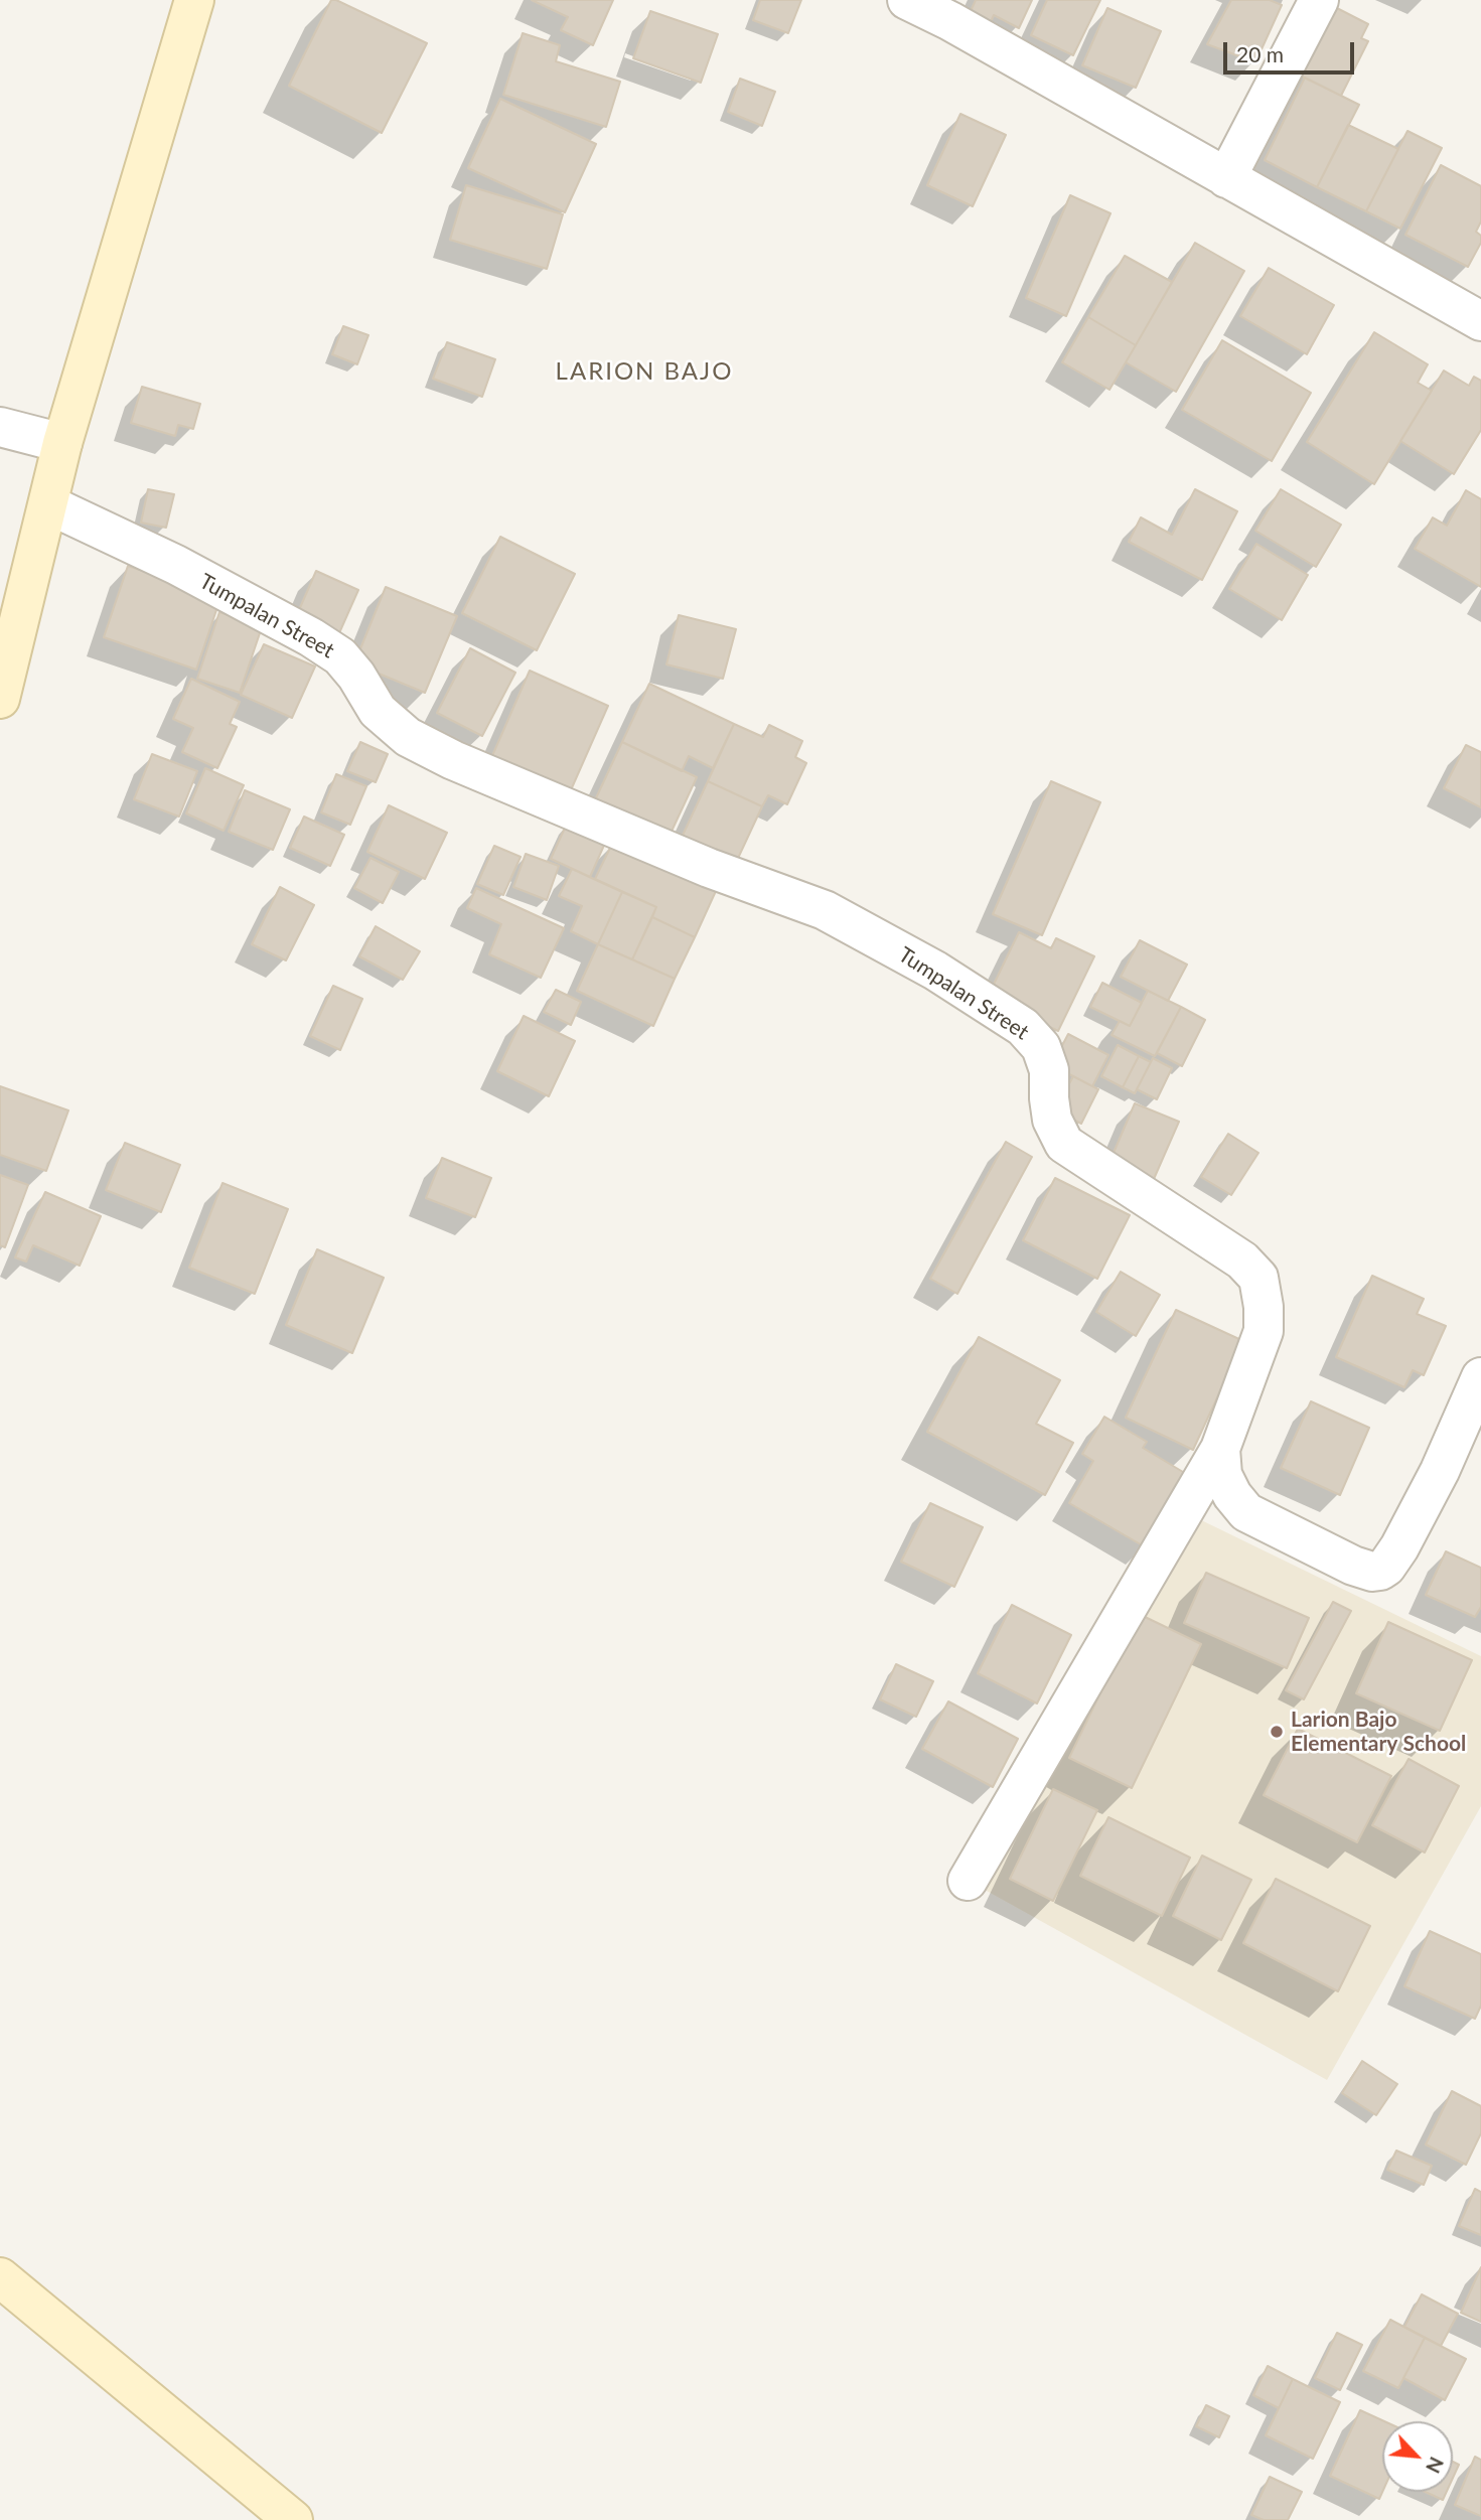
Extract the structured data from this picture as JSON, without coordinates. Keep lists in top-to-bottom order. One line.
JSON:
{"streets":{"street":["Tumpalan Street"]},"districts":["LARION BAJO"],"places":["Larion Bajo Elementary School"],"scale_bar":"20 m","north":"bottom right"}
